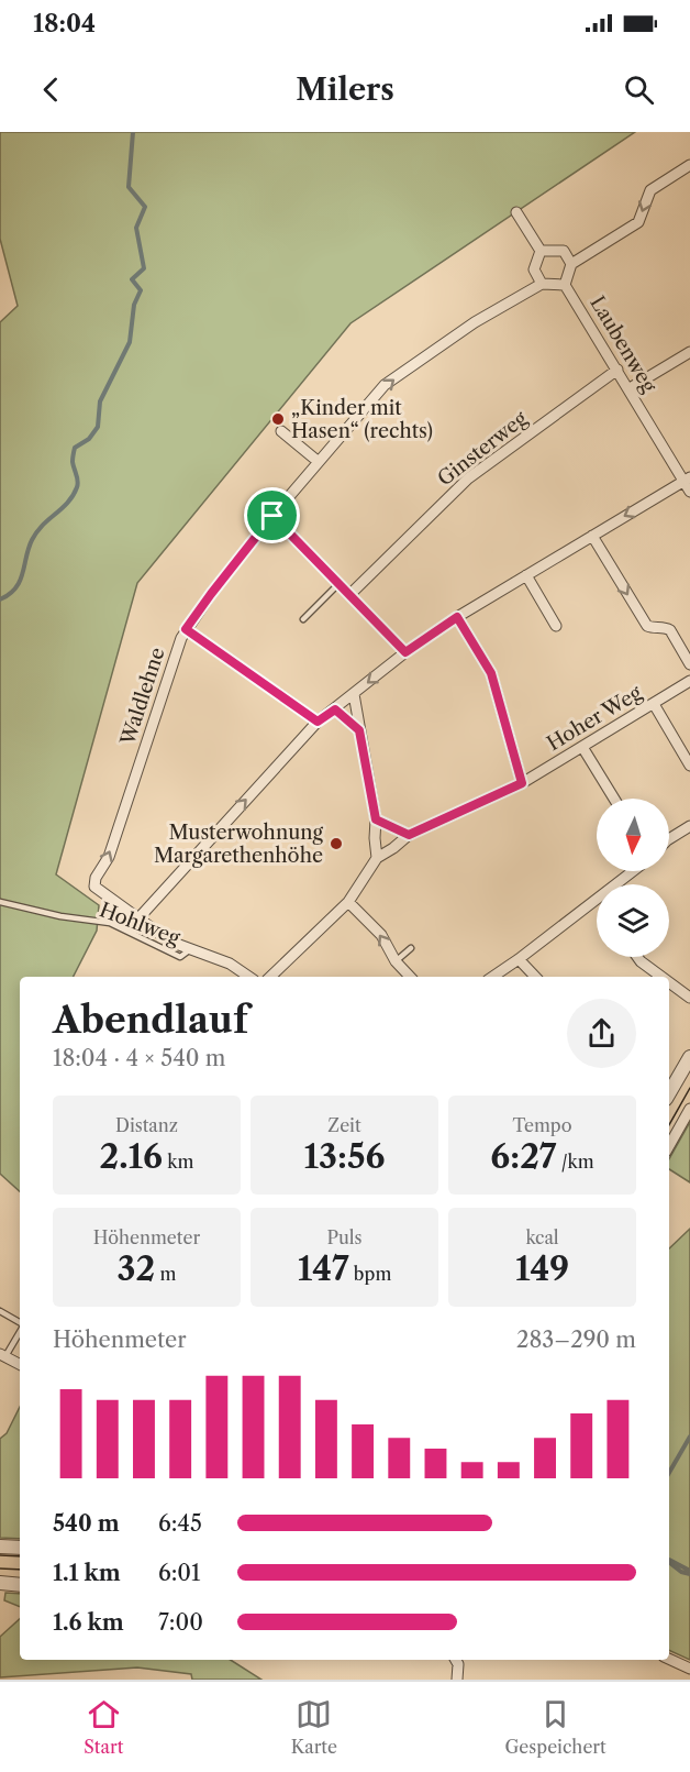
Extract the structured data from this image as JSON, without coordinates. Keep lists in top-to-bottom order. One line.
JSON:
{"streets":{"street":["Laubenweg","Ginsterweg","Waldlehne","Hoher Weg"],"lane":["Hohlweg"]},"crossings":[["Laubenweg","Ginsterweg"],["Laubenweg","Waldlehne"]],"one_way":["Waldlehne"],"places":["„Kinder mit Hasen“ (rechts)","Musterwohnung Margarethenhöhe"],"north":"bottom","page":{"status":"18:04","header":"Milers","heading":["Abendlauf","18:04 · 4 × 540 m"],"stats":[["Distanz","2.16 km"],["Zeit","13:56"],["Tempo","6:27 /km"],["Höhenmeter","32 m"],["Puls","147 bpm"],["kcal","149"]],"chart":["Höhenmeter","283–290 m"],"list":[{"name":"540 m","note":"6:45"},{"name":"1.1 km","note":"6:01"},{"name":"1.6 km","note":"7:00"}],"tabs":["Start","Karte","Gespeichert"]}}
